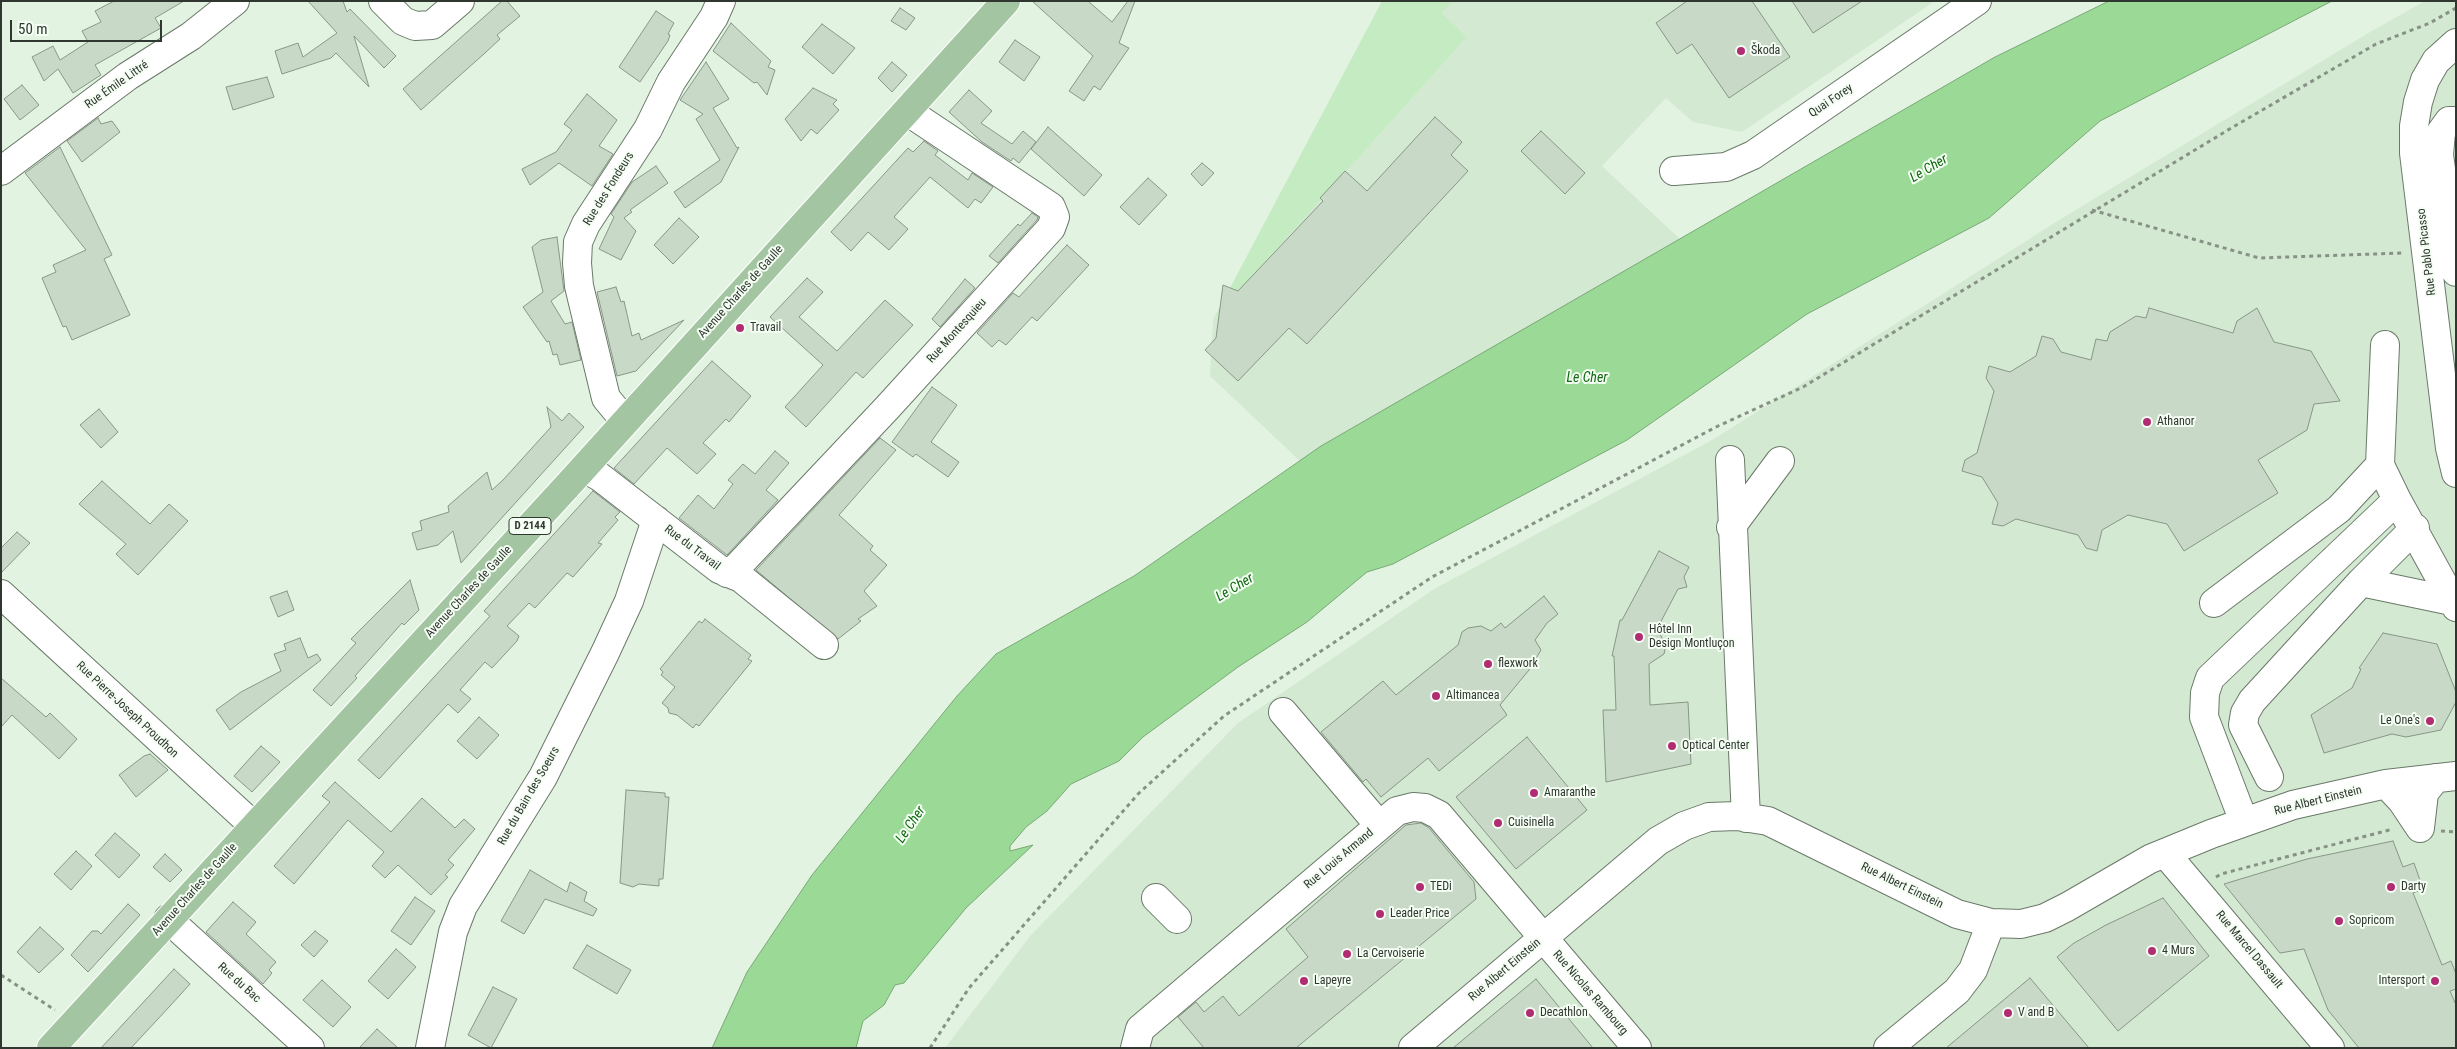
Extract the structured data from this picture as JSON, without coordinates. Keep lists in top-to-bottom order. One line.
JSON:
{"streets":{"main road":["Avenue Charles de Gaulle","D 2144"],"street":["Rue Émile Littré","Quai Forey","Rue des Fondeurs","Rue Pablo Picasso","Rue Montesquieu","Rue du Travail","Rue Pierre-Joseph Proudhon","Rue du Bain des Soeurs","Rue Albert Einstein","Rue Louis Armand","Rue Marcel Dassault","Rue du Bac","Rue Nicolas Rambourg"]},"crossings":[["Rue des Fondeurs","Avenue Charles de Gaulle"],["Avenue Charles de Gaulle","Rue Montesquieu"],["Avenue Charles de Gaulle","Rue du Travail"],["Avenue Charles de Gaulle","Rue Pierre-Joseph Proudhon"],["Avenue Charles de Gaulle","Rue du Bac"],["Rue Montesquieu","Rue du Travail"],["Rue du Travail","Rue du Bain des Soeurs"],["Rue Albert Einstein","Rue Louis Armand"],["Rue Albert Einstein","Rue Marcel Dassault"],["Rue Albert Einstein","Rue Nicolas Rambourg"],["Rue Louis Armand","Rue Nicolas Rambourg"]],"water":["Le Cher"],"places":["Škoda","Travail","Athanor","Hôtel Inn Design Montluçon","flexwork","Altimancea","Le One's","Optical Center","Amaranthe","Cuisinella","TEDi","Darty","Leader Price","Sopricom","4 Murs","La Cervoiserie","Lapeyre","Intersport","Decathlon","V and B"],"scale_bar":"50 m"}
